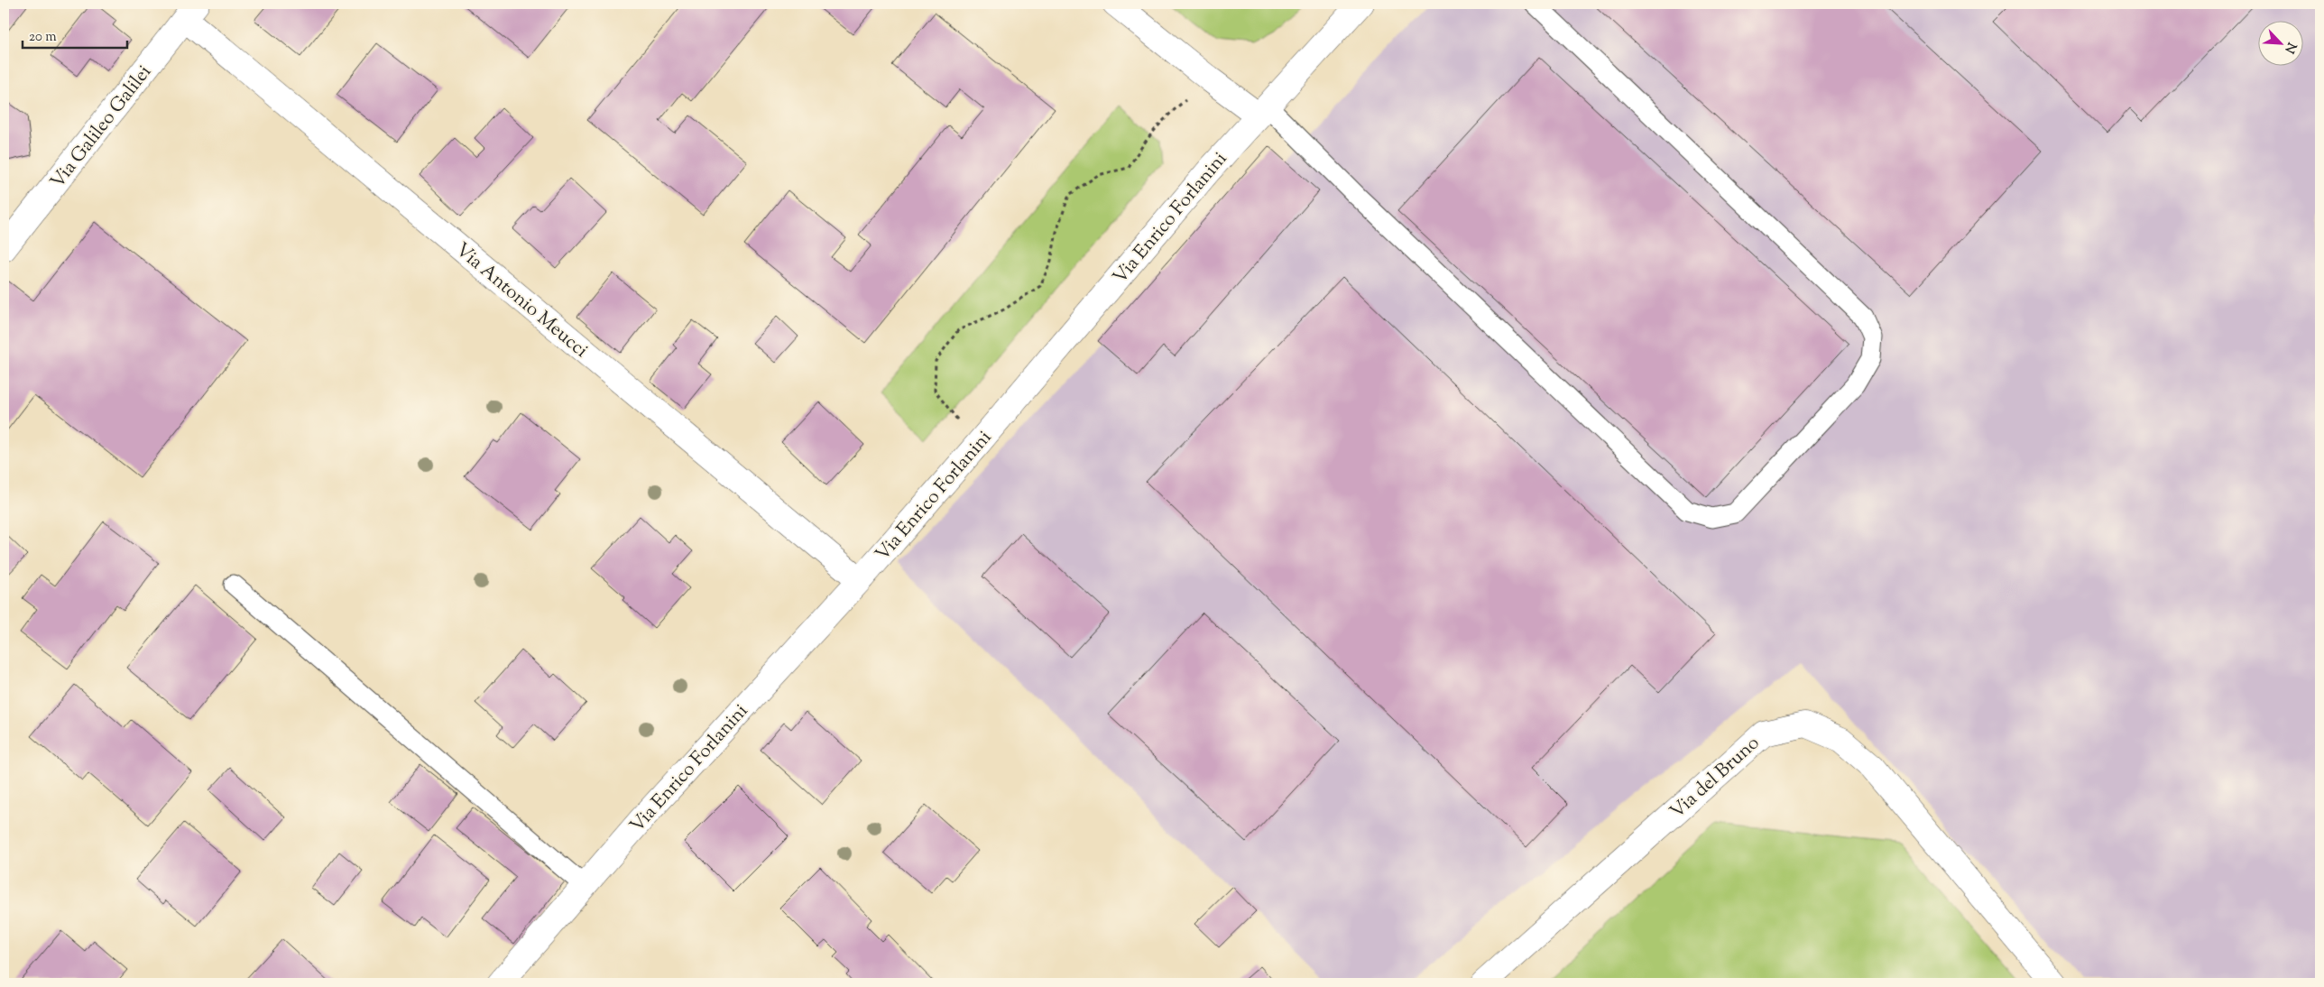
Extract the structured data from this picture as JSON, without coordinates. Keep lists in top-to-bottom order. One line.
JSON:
{"streets":{"street":["Via Galileo Galilei","Via Enrico Forlanini","Via Antonio Meucci","Via del Bruno"]},"crossings":[["Via Galileo Galilei","Via Antonio Meucci"],["Via Enrico Forlanini","Via Antonio Meucci"]],"scale_bar":"20 m","north":"bottom right"}
